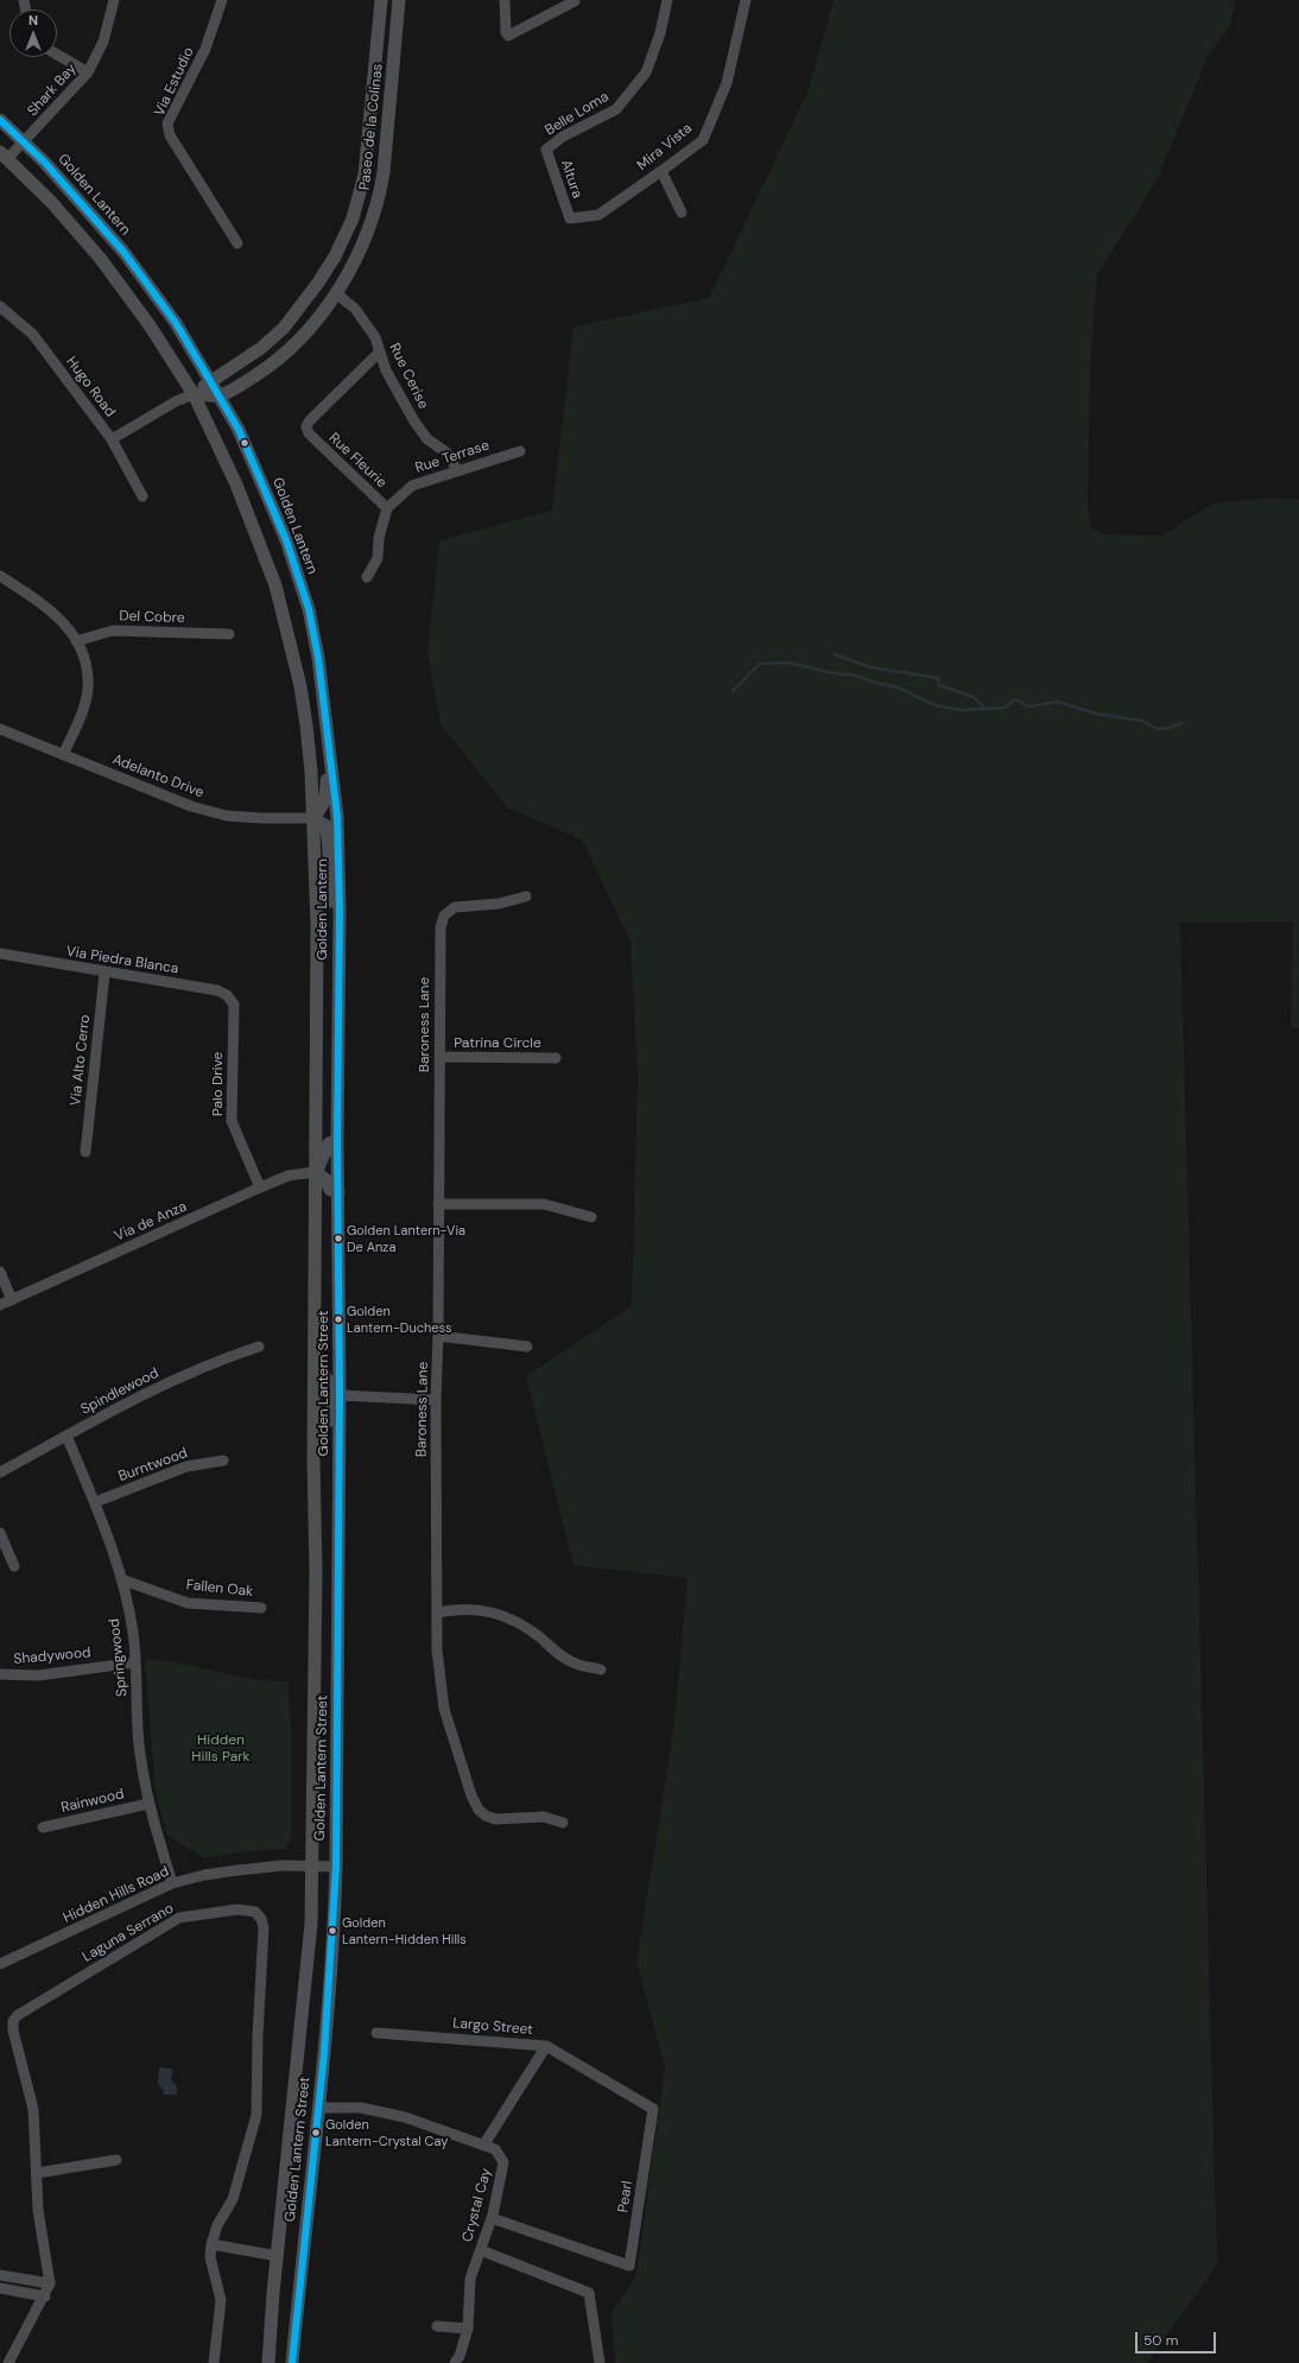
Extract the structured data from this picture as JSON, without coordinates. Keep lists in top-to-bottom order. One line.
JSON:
{"streets":{"main road":["Paseo de la Colinas","Golden Lantern","Golden Lantern Street"],"street":["Via Estudio","Shark Bay","Belle Loma","Mira Vista","Altura","Rue Cerise","Hugo Road","Rue Terrase","Rue Fleurie","Del Cobre","Adelanto Drive","Via Piedra Blanca","Baroness Lane","Patrina Circle","Via Alto Cerro","Palo Drive","Via de Anza","Spindlewood","Burntwood","Fallen Oak","Shadywood","Springwood","Rainwood","Hidden Hills Road","Laguna Serrano","Largo Street","Pearl","Crystal Cay"]},"crossings":[["Shark Bay","Golden Lantern"],["Belle Loma","Altura"],["Paseo de la Colinas","Golden Lantern"],["Paseo de la Colinas","Rue Cerise"],["Paseo de la Colinas","Hugo Road"],["Mira Vista","Altura"],["Golden Lantern","Adelanto Drive"],["Golden Lantern","Via de Anza"],["Golden Lantern","Golden Lantern Street"],["Rue Cerise","Rue Terrase"],["Rue Cerise","Rue Fleurie"],["Rue Terrase","Rue Fleurie"],["Via Piedra Blanca","Via Alto Cerro"],["Via Piedra Blanca","Palo Drive"],["Baroness Lane","Patrina Circle"],["Palo Drive","Via de Anza"],["Via de Anza","Golden Lantern Street"],["Golden Lantern Street","Hidden Hills Road"],["Golden Lantern Street","Crystal Cay"],["Spindlewood","Springwood"],["Burntwood","Springwood"],["Fallen Oak","Springwood"],["Shadywood","Springwood"],["Springwood","Rainwood"],["Springwood","Hidden Hills Road"],["Largo Street","Pearl"],["Largo Street","Crystal Cay"],["Pearl","Crystal Cay"]],"parks":["Hidden Hills Park"],"places":["Golden Lantern-Via De Anza","Golden Lantern-Duchess","Golden Lantern-Hidden Hills","Golden Lantern-Crystal Cay"],"scale_bar":"50 m","north":"top"}
